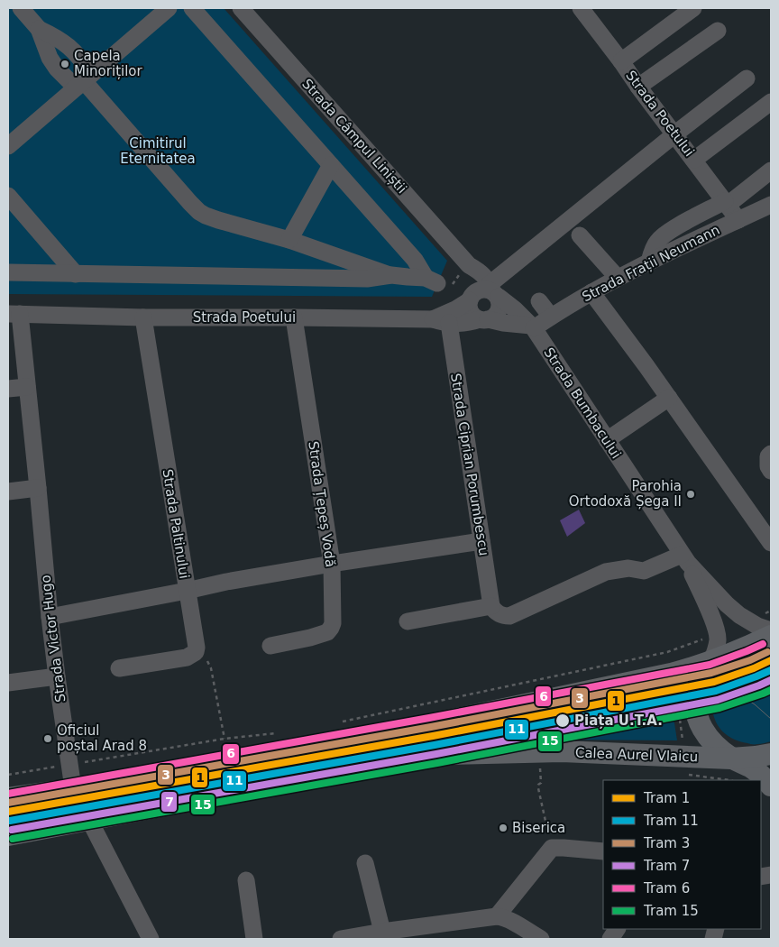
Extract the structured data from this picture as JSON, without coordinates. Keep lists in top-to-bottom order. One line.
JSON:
{"streets":{"main road":["Calea Aurel Vlaicu"],"street":["Strada Poetului","Strada Câmpul Liniștii","Strada Frații Neumann","Strada Bumbacului","Strada Ciprian Porumbescu","Strada Țepeș Vodă","Strada Paltinului","Strada Victor Hugo"]},"crossings":[["Strada Poetului","Strada Câmpul Liniștii"],["Strada Poetului","Strada Frații Neumann"],["Strada Poetului","Strada Bumbacului"],["Strada Poetului","Strada Ciprian Porumbescu"],["Strada Poetului","Strada Țepeș Vodă"],["Strada Poetului","Strada Paltinului"],["Strada Poetului","Strada Victor Hugo"],["Strada Câmpul Liniștii","Strada Bumbacului"],["Strada Frații Neumann","Strada Bumbacului"]],"parks":["Cimitirul Eternitatea"],"places":["Capela Minoriților","Parohia Ortodoxă Șega II","Piața U.T.A.","Oficiul poștal Arad 8","Biserica"],"lines":["tram line 6","tram line 3","tram line 1","tram line 11","tram line 7","tram line 15"],"legend":["Tram 1","Tram 11","Tram 3","Tram 7","Tram 6","Tram 15"]}
